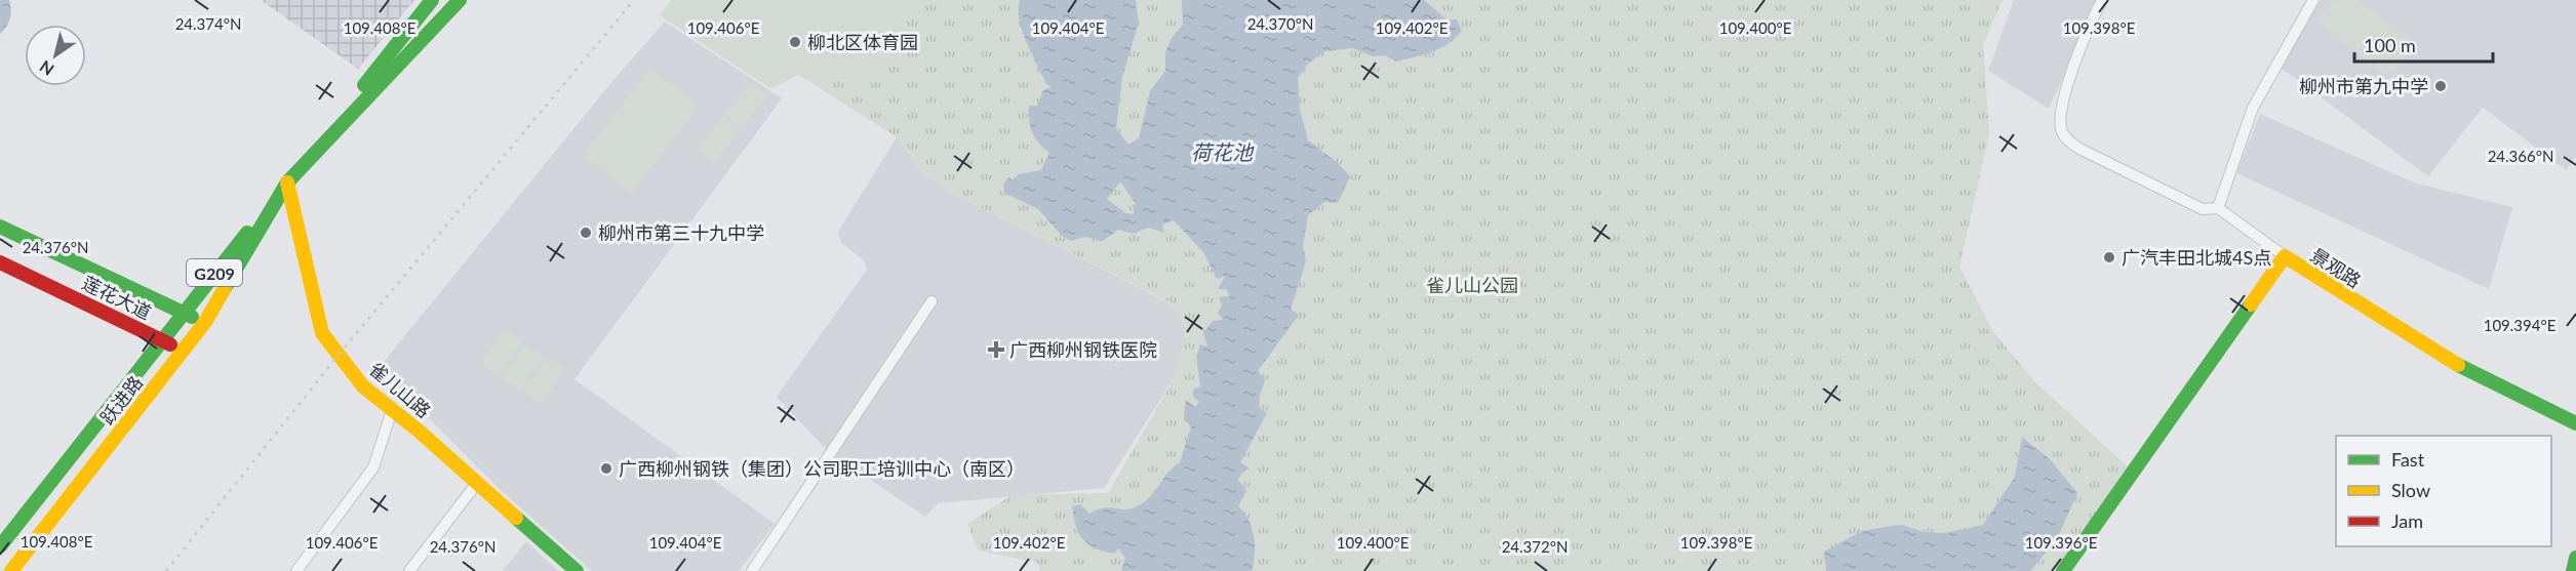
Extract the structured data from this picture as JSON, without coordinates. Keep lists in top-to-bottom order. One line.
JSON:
{"streets":{"main road":["景观路","G209","莲花大道","雀儿山路","跃进路"]},"crossings":[["莲花大道","跃进路"],["雀儿山路","跃进路"]],"water":["荷花池"],"parks":["雀儿山公园"],"places":{"other":["柳北区体育园","柳州市第九中学","柳州市第三十九中学","广汽丰田北城4S点","广西柳州钢铁（集团）公司职工培训中心（南区）"],"health":["广西柳州钢铁医院"]},"legend":["Fast","Slow","Jam"],"scale_bar":"100 m","north":"bottom left","coordinates":["24.374°N","24.370°N","109.408°E","109.406°E","109.404°E","109.402°E","109.400°E","109.398°E","24.366°N","24.376°N","109.394°E","109.396°E","24.372°N"]}
